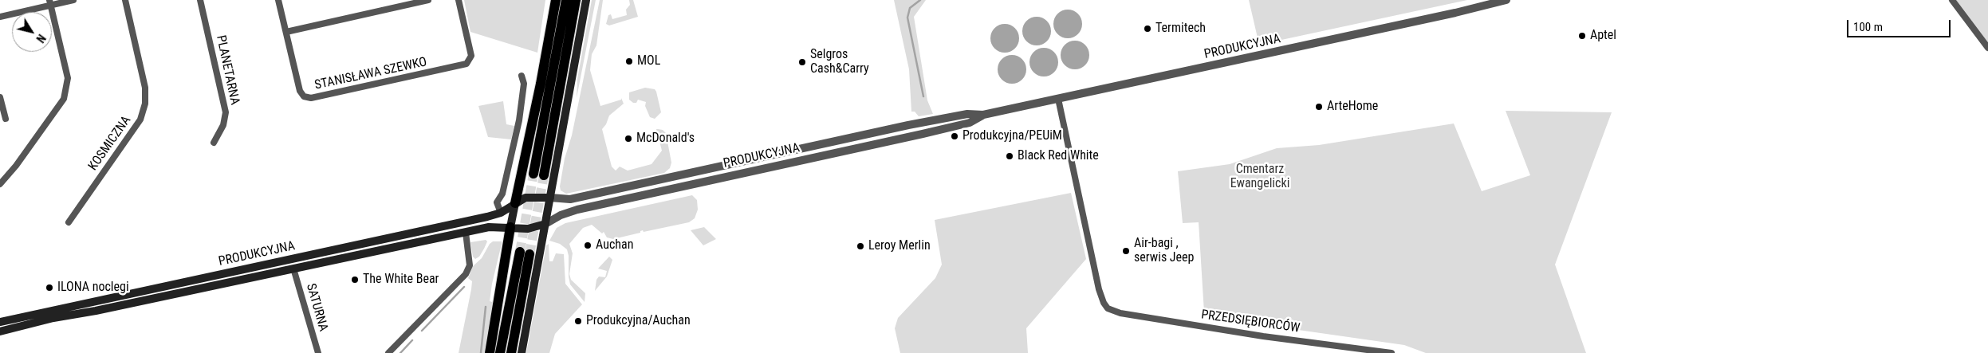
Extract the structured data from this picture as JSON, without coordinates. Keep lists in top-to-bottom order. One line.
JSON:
{"streets":{"main road":["PRODUKCYJNA"],"street":["PLANETARNA","STANISŁAWA SZEWKO","KOSMICZNA","SATURNA","PRZEDSIĘBIORCÓW"]},"crossings":[["PRODUKCYJNA","SATURNA"],["PRODUKCYJNA","PRZEDSIĘBIORCÓW"]],"parks":["Cmentarz Ewangelicki"],"places":["Termitech","Aptel","MOL","Selgros Cash&Carry","ArteHome","Produkcyjna/PEUiM","McDonald's","Black Red White","Auchan","Leroy Merlin","Air-bagi , serwis Jeep","The White Bear","ILONA noclegi","Produkcyjna/Auchan"],"scale_bar":"100 m","north":"bottom right"}
